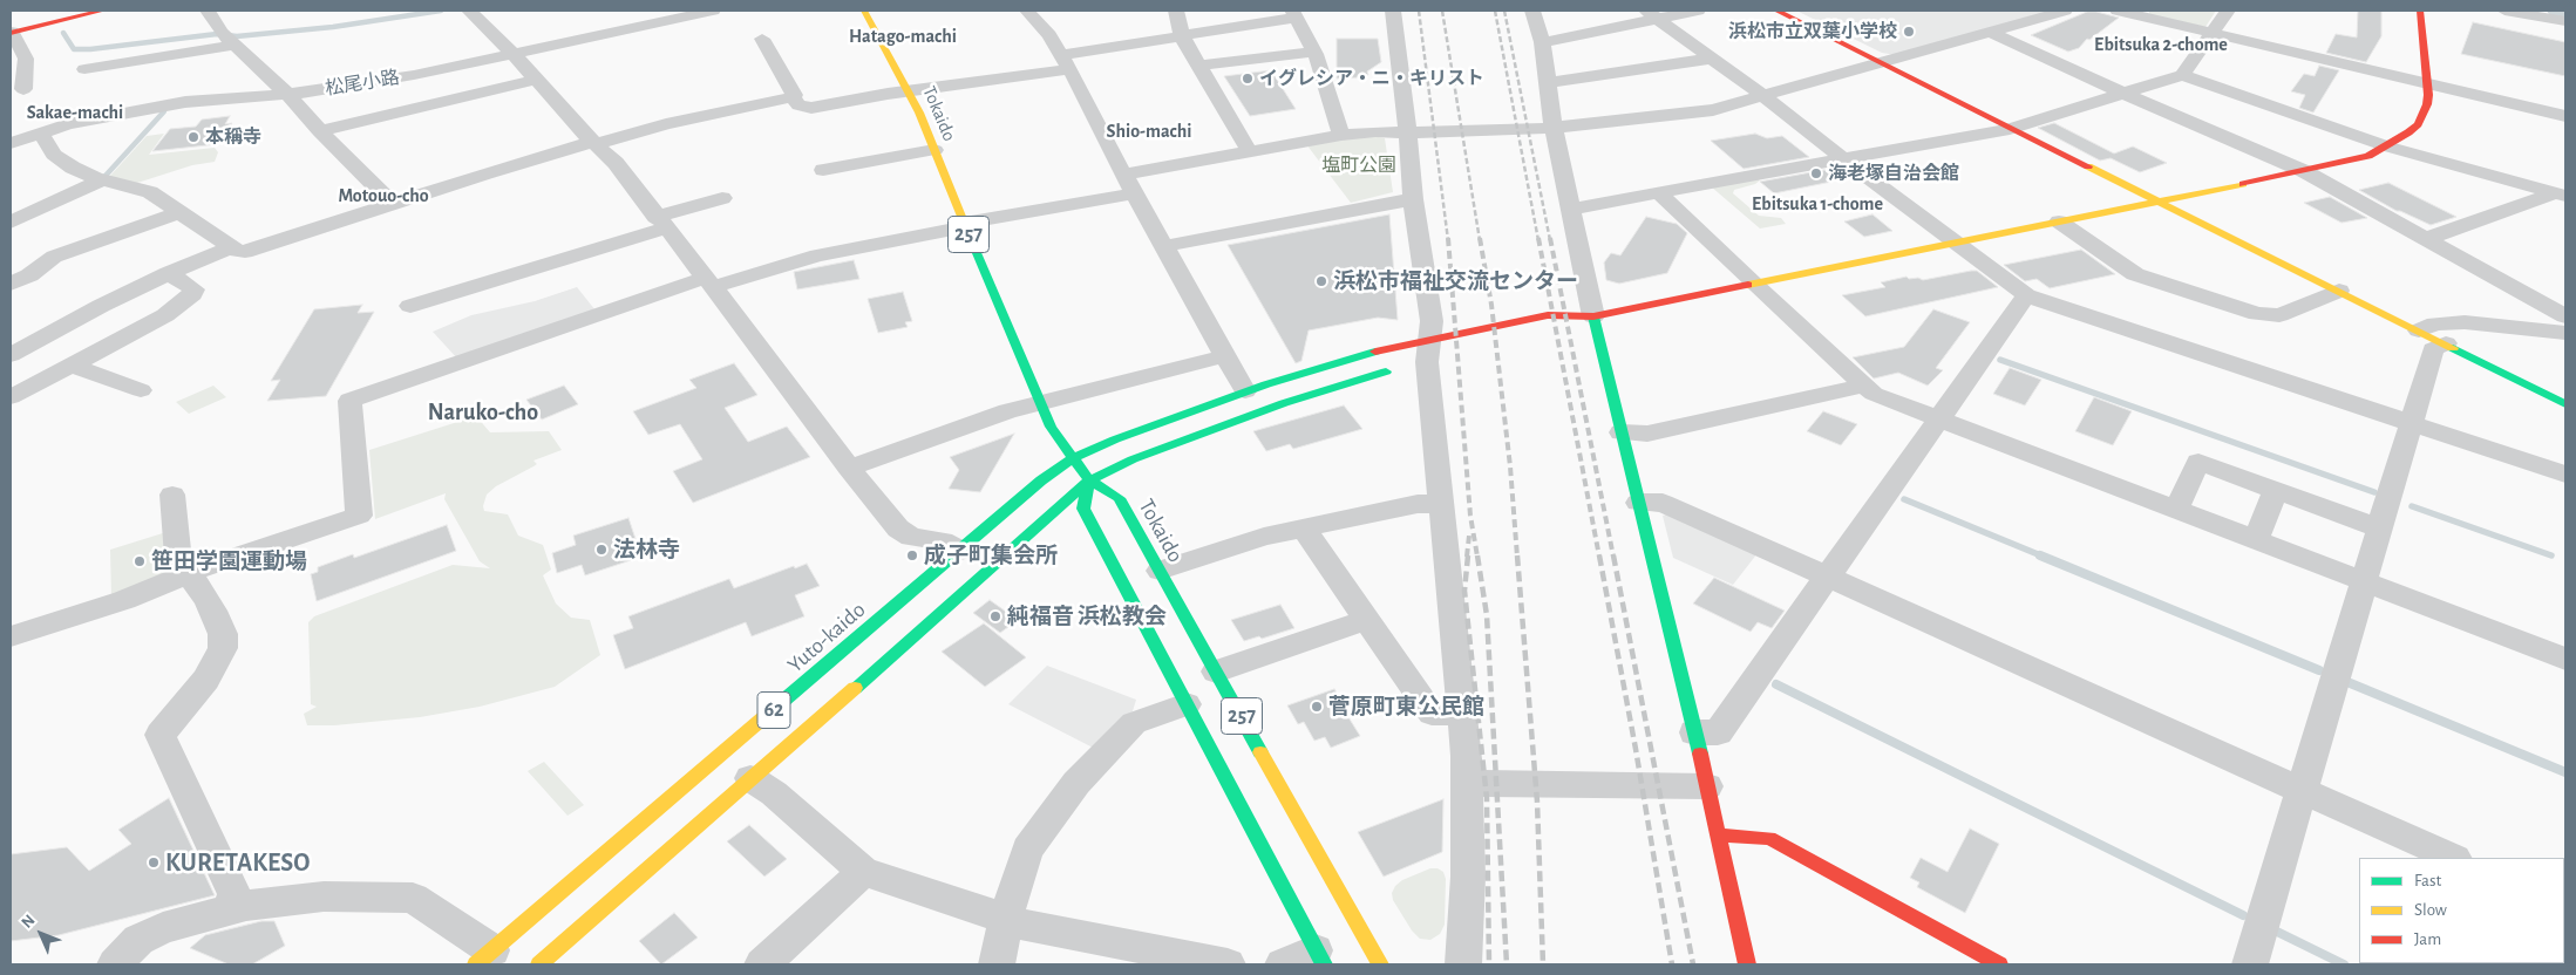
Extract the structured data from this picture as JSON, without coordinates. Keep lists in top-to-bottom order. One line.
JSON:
{"streets":{"main road":["Tokaido","257","Yuto-kaido","62"],"street":["松尾小路"]},"crossings":[["Tokaido","257"],["Tokaido","Yuto-kaido"],["Tokaido","62"],["257","Yuto-kaido"],["257","62"]],"districts":["Hatago-machi","Ebitsuka 2-chome","Sakae-machi","Shio-machi","Motouo-cho","Ebitsuka 1-chome","Naruko-cho"],"parks":["塩町公園"],"places":["浜松市立双葉小学校","イグレシア・ニ・キリスト","本稱寺","海老塚自治会館","浜松市福祉交流センター","法林寺","成子町集会所","笹田学園運動場","純福音 浜松教会","菅原町東公民館","KURETAKESO"],"legend":["Fast","Slow","Jam"],"north":"top left"}
